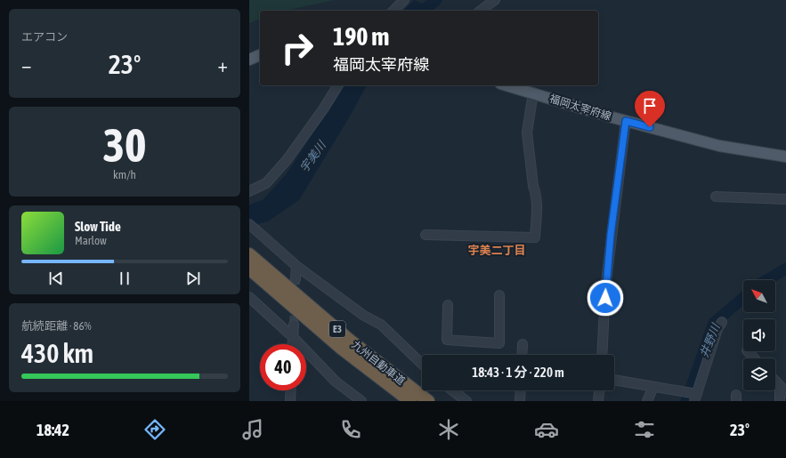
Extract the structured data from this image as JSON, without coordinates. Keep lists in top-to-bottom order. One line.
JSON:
{"streets":{"highway":["E3","九州自動車道"],"main road":["福岡太宰府線"]},"districts":["宇美二丁目"],"water":["宇美川","井野川"],"north":"top left","page":{"tile":["エアコン",["30","km/h"],["航続距離 · 86%","430 km"]],"turn":["190 m","福岡太宰府線"],"heat":["−","23°","+"],"song":["Slow Tide","Marlow"],"limit":"40","trip":"18:43 · 1 分 · 220 m","tabs":["18:42","23°"]}}
